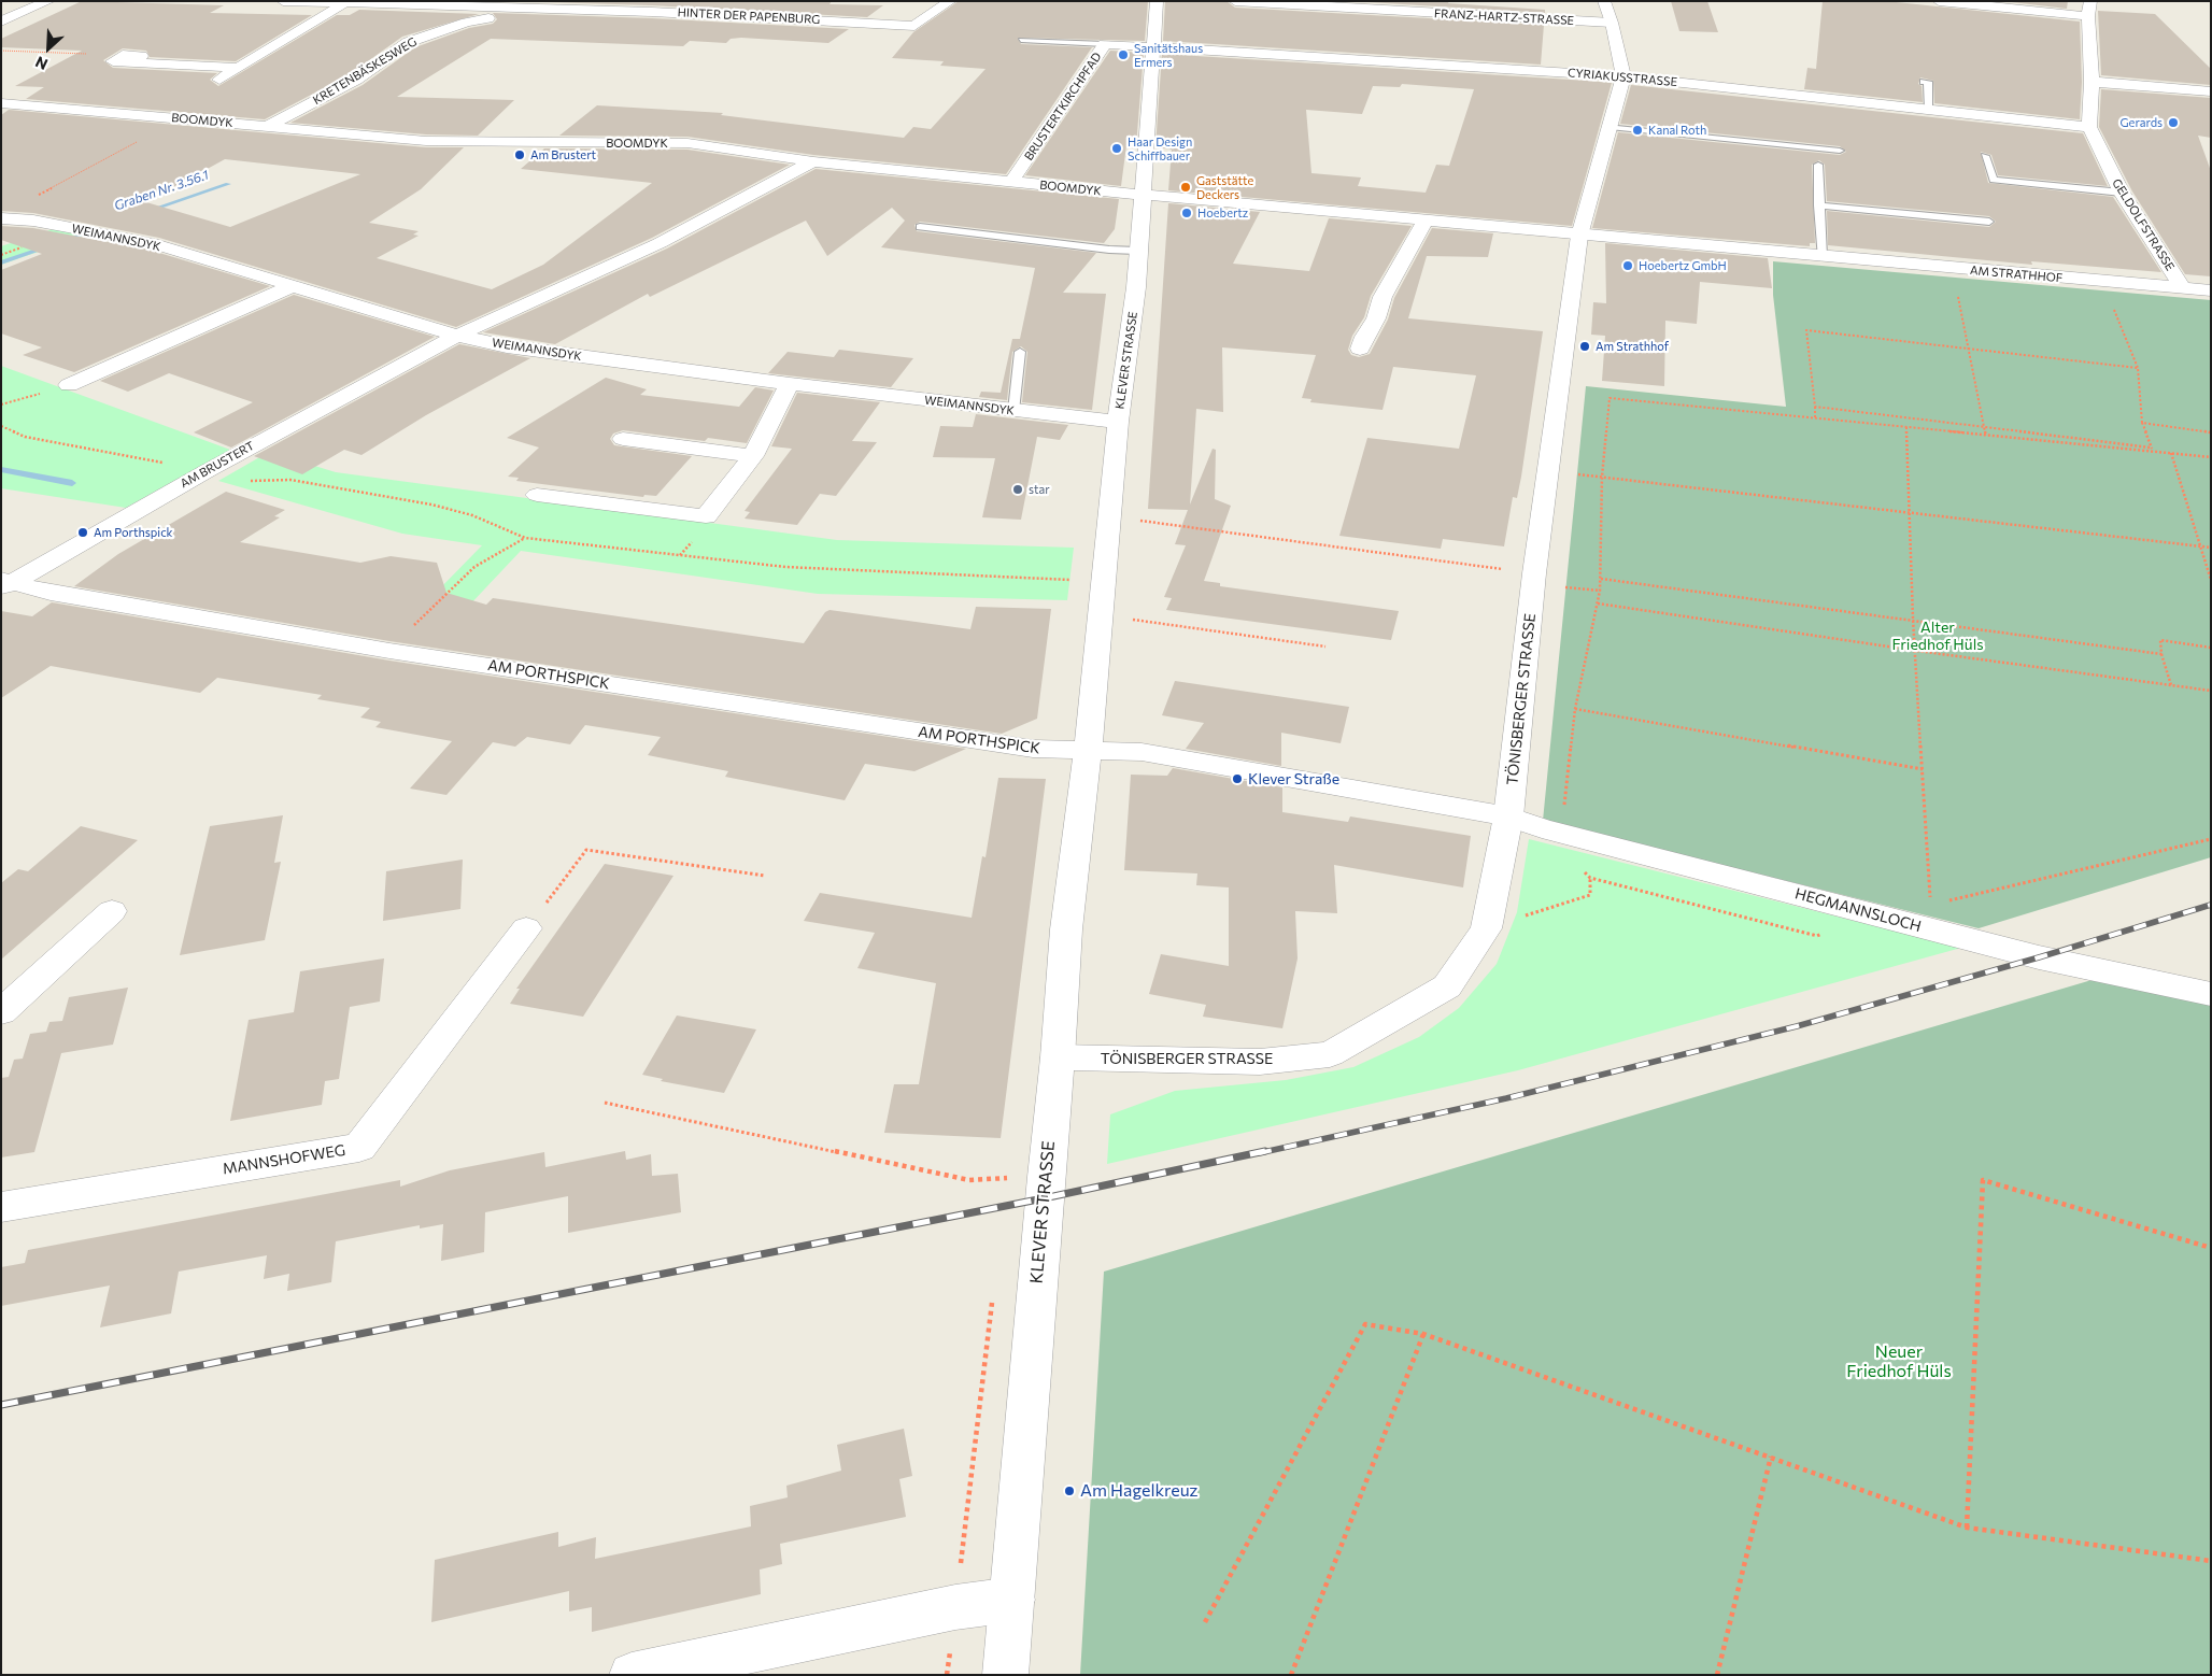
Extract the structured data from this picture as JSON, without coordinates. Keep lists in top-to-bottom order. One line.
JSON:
{"streets":{"street":["HINTER DER PAPENBURG","FRANZ-HARTZ-STRASSE","KRETENBÄSKESWEG","CYRIAKUSSTRASSE","BRUSTERTKIRCHPFAD","BOOMDYK","GELDOLFSTRASSE","WEIMANNSDYK","AM STRATHHOF","KLEVER STRASSE","AM BRUSTERT","AM PORTHSPICK","TÖNISBERGER STRASSE","HEGMANNSLOCH","MANNSHOFWEG"]},"crossings":[["HINTER DER PAPENBURG","KRETENBÄSKESWEG"],["FRANZ-HARTZ-STRASSE","TÖNISBERGER STRASSE"],["KRETENBÄSKESWEG","BOOMDYK"],["CYRIAKUSSTRASSE","BRUSTERTKIRCHPFAD"],["CYRIAKUSSTRASSE","GELDOLFSTRASSE"],["CYRIAKUSSTRASSE","KLEVER STRASSE"],["CYRIAKUSSTRASSE","TÖNISBERGER STRASSE"],["BRUSTERTKIRCHPFAD","BOOMDYK"],["BRUSTERTKIRCHPFAD","KLEVER STRASSE"],["BOOMDYK","AM STRATHHOF"],["BOOMDYK","KLEVER STRASSE"],["BOOMDYK","AM BRUSTERT"],["GELDOLFSTRASSE","AM STRATHHOF"],["WEIMANNSDYK","KLEVER STRASSE"],["WEIMANNSDYK","AM BRUSTERT"],["AM STRATHHOF","KLEVER STRASSE"],["AM STRATHHOF","TÖNISBERGER STRASSE"],["KLEVER STRASSE","AM PORTHSPICK"],["KLEVER STRASSE","TÖNISBERGER STRASSE"],["AM BRUSTERT","AM PORTHSPICK"],["TÖNISBERGER STRASSE","HEGMANNSLOCH"]],"water":["Graben Nr. 3.56.1"],"parks":["Alter Friedhof Hüls","Neuer Friedhof Hüls"],"places":["Sanitätshaus Ermers","Gerards","Kanal Roth","Haar Design Schiffbauer","Am Brustert","Gaststätte Deckers","Hoebertz","Hoebertz GmbH","Am Strathhof","star","Am Porthspick","Klever Straße","Am Hagelkreuz"],"north":"bottom left"}
